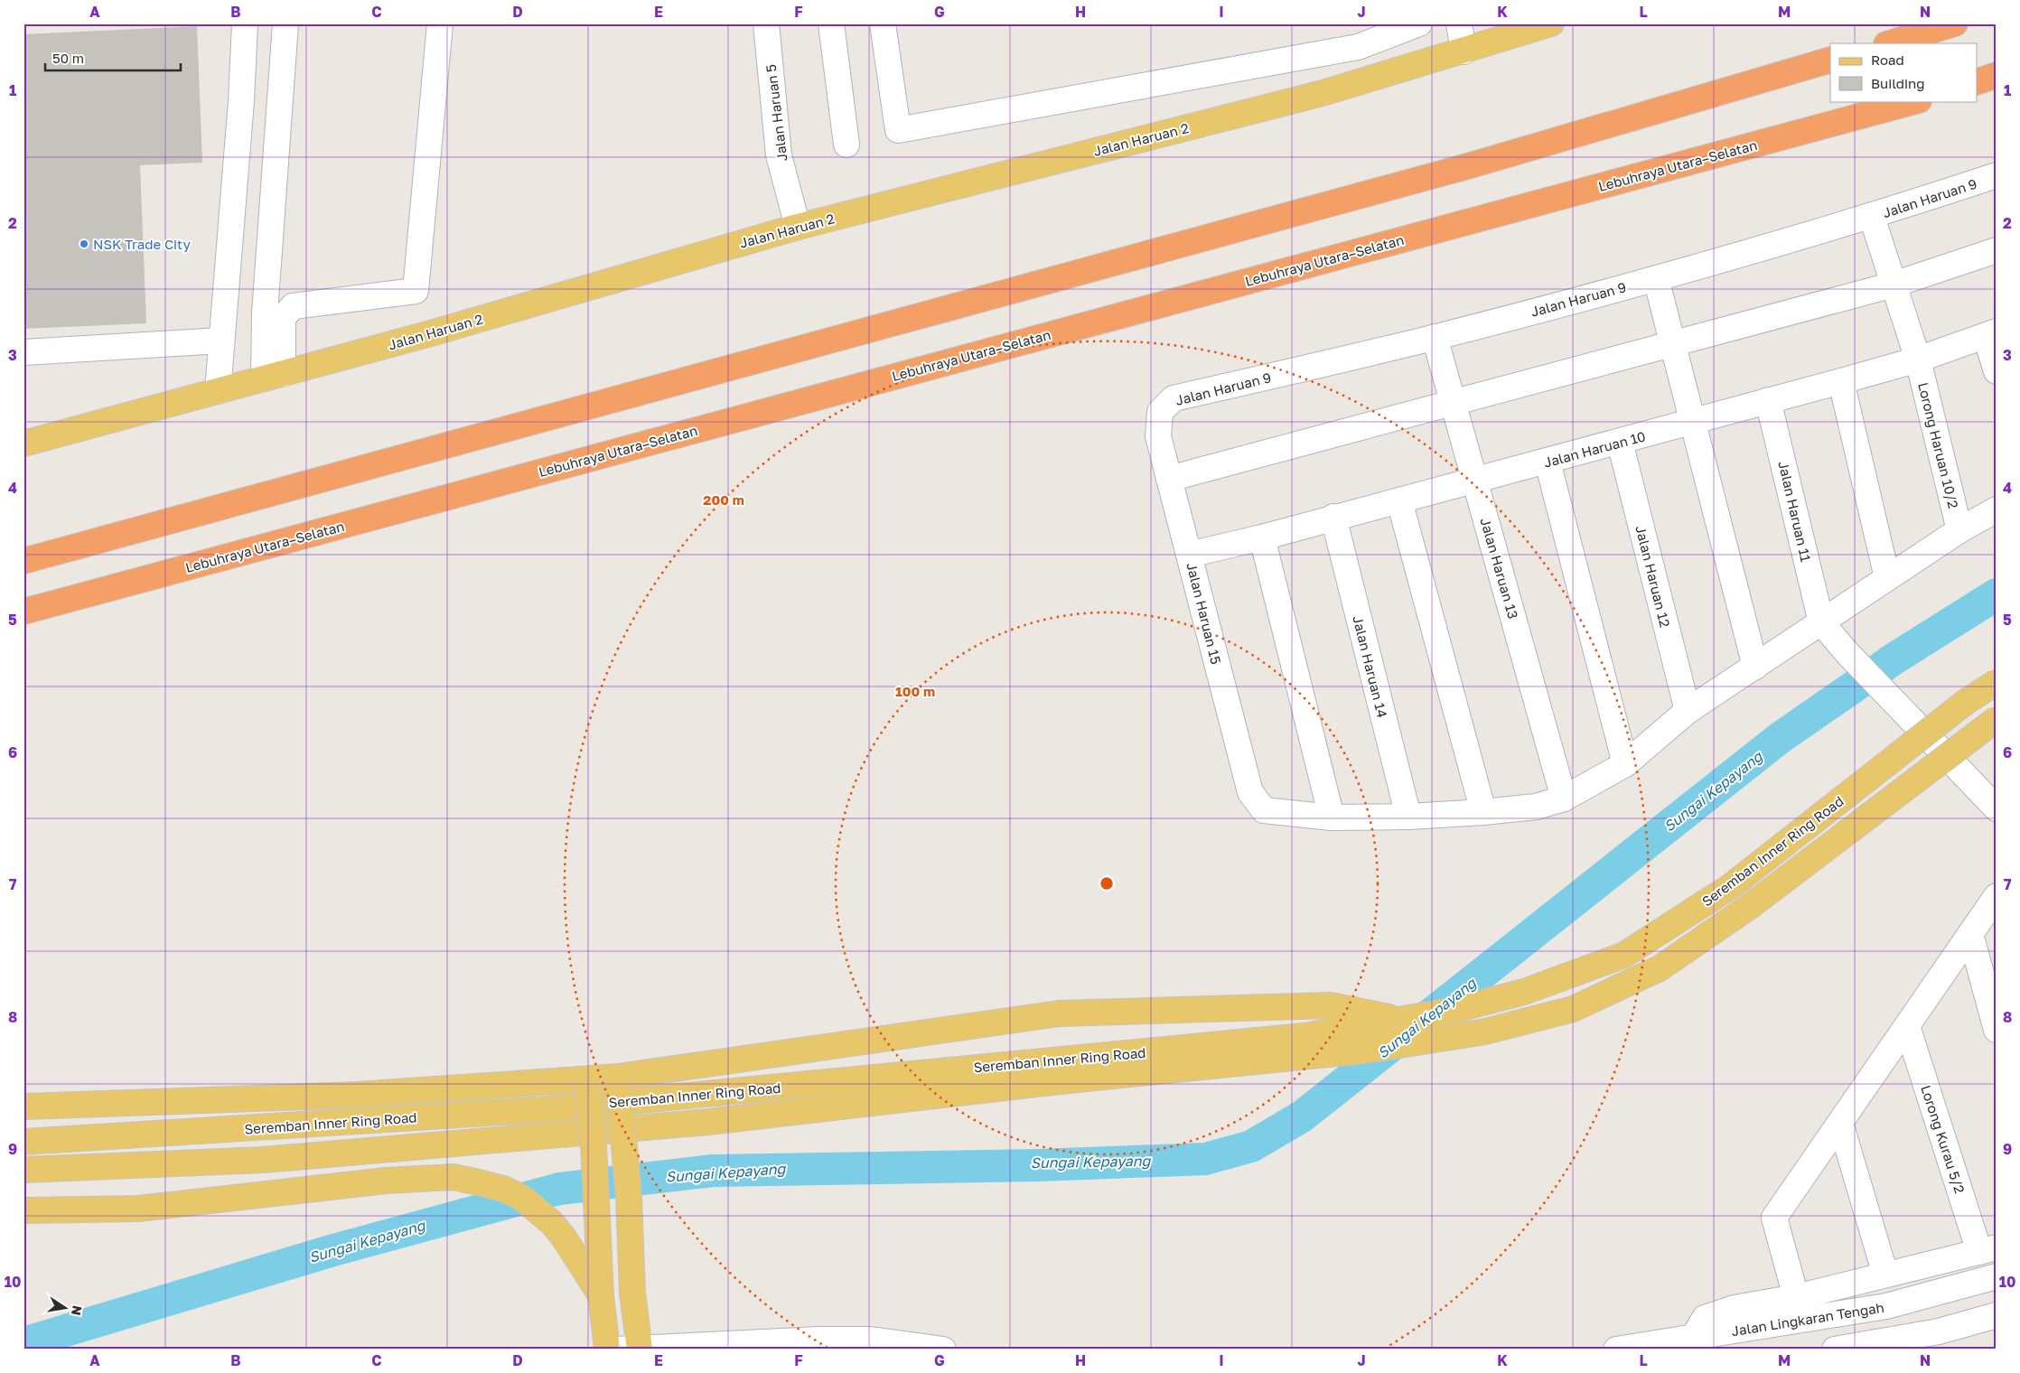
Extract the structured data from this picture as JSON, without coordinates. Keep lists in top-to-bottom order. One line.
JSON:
{"streets":{"highway":["Lebuhraya Utara–Selatan"],"main road":["Jalan Haruan 2","Seremban Inner Ring Road"],"street":["Jalan Haruan 5","Jalan Haruan 9","Lorong Haruan 10/2","Jalan Haruan 10","Jalan Haruan 11","Jalan Haruan 13","Jalan Haruan 12","Jalan Haruan 15","Jalan Haruan 14","Lorong Kurau 5/2","Jalan Lingkaran Tengah"]},"crossings":[["Jalan Haruan 5","Jalan Haruan 2"],["Jalan Haruan 9","Lorong Haruan 10/2"],["Jalan Haruan 9","Jalan Haruan 13"],["Jalan Haruan 9","Jalan Haruan 15"],["Lorong Haruan 10/2","Jalan Haruan 10"],["Jalan Haruan 10","Jalan Haruan 11"],["Jalan Haruan 10","Jalan Haruan 13"],["Jalan Haruan 10","Jalan Haruan 12"],["Jalan Haruan 10","Jalan Haruan 15"],["Jalan Haruan 10","Jalan Haruan 14"]],"water":["Sungai Kepayang"],"places":["NSK Trade City"],"legend":["Road","Building"],"scale_bar":"50 m","north":"right","grid":{"columns":["A","B","C","D","E","F","G","H","I","J","K","L","M","N"],"rows":["1","2","3","4","5","6","7","8","9","10"]},"rings":["200 m","100 m"]}
